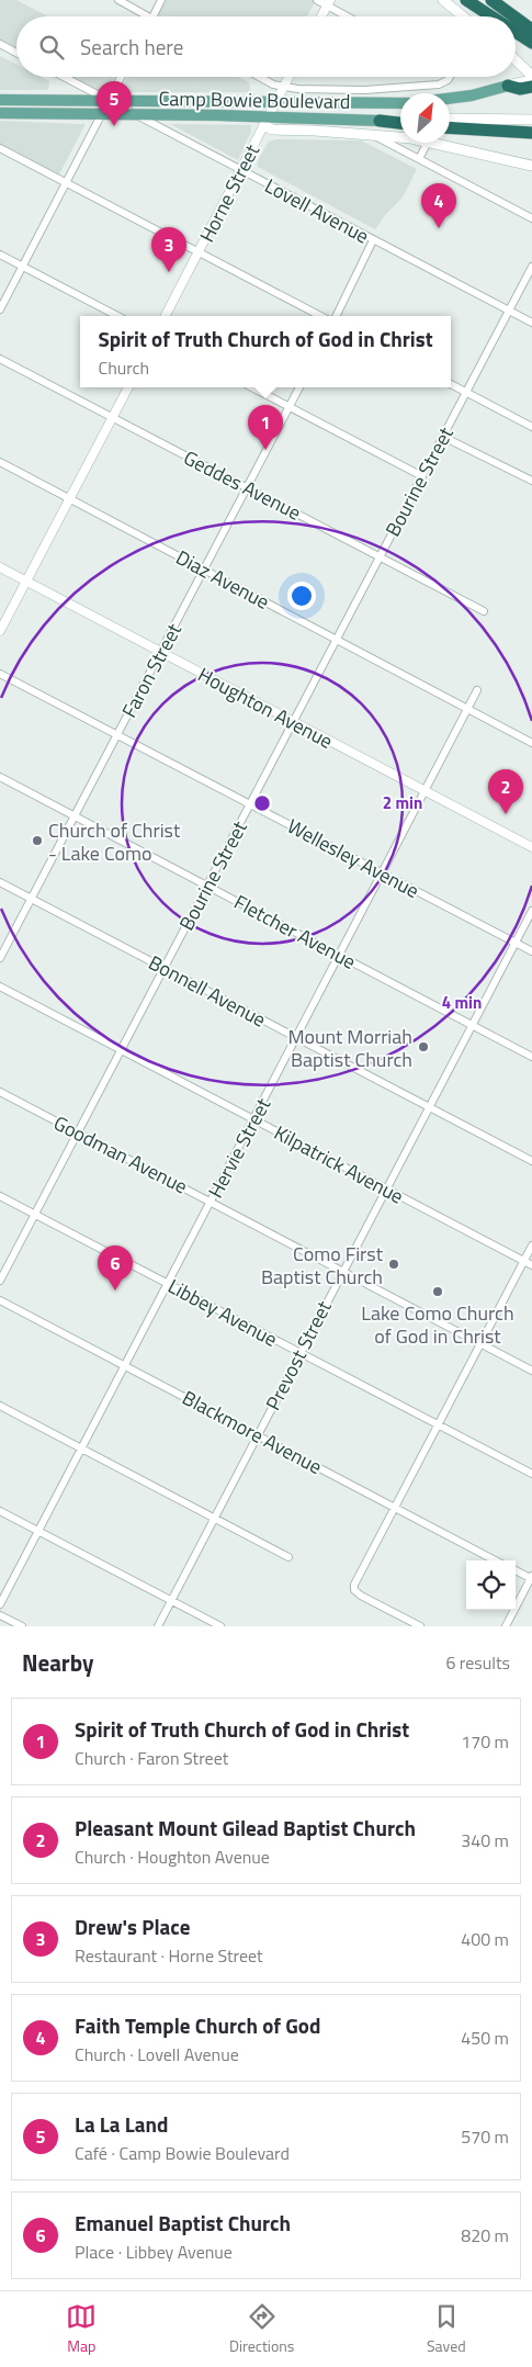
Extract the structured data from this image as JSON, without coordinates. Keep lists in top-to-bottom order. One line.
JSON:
{"streets":{"main road":["Camp Bowie Boulevard"],"street":["Horne Street","Lovell Avenue","Bourine Street","Geddes Avenue","Diaz Avenue","Faron Street","Houghton Avenue","Wellesley Avenue","Fletcher Avenue","Bonnell Avenue","Hervie Street","Goodman Avenue","Kilpatrick Avenue","Libbey Avenue","Prevost Street","Blackmore Avenue"]},"crossings":[["Camp Bowie Boulevard","Horne Street"],["Camp Bowie Boulevard","Lovell Avenue"],["Horne Street","Lovell Avenue"],["Lovell Avenue","Bourine Street"],["Bourine Street","Geddes Avenue"],["Bourine Street","Diaz Avenue"],["Bourine Street","Houghton Avenue"],["Bourine Street","Wellesley Avenue"],["Bourine Street","Fletcher Avenue"],["Bourine Street","Bonnell Avenue"],["Bourine Street","Goodman Avenue"],["Bourine Street","Kilpatrick Avenue"],["Bourine Street","Libbey Avenue"],["Geddes Avenue","Faron Street"],["Diaz Avenue","Faron Street"],["Diaz Avenue","Hervie Street"],["Faron Street","Houghton Avenue"],["Faron Street","Wellesley Avenue"],["Faron Street","Fletcher Avenue"],["Faron Street","Bonnell Avenue"],["Houghton Avenue","Hervie Street"],["Wellesley Avenue","Hervie Street"],["Wellesley Avenue","Prevost Street"],["Fletcher Avenue","Hervie Street"],["Fletcher Avenue","Prevost Street"],["Bonnell Avenue","Hervie Street"],["Bonnell Avenue","Prevost Street"],["Hervie Street","Goodman Avenue"],["Hervie Street","Kilpatrick Avenue"],["Hervie Street","Libbey Avenue"],["Hervie Street","Blackmore Avenue"],["Goodman Avenue","Prevost Street"],["Kilpatrick Avenue","Prevost Street"],["Libbey Avenue","Prevost Street"],["Prevost Street","Blackmore Avenue"]],"places":["Church of Christ - Lake Como","Mount Morriah Baptist Church","Como First Baptist Church","Lake Como Church of God in Christ"],"north":"top right","page":{"search":"Search here","pins":["5","4","3","1","2","6"],"popup":["Spirit of Truth Church of God in Christ","Church"],"heading":["Nearby","6 results"],"list":[{"mark":"1","name":"Spirit of Truth Church of God in Christ","note":"Church · Faron Street","value":"170 m"},{"mark":"2","name":"Pleasant Mount Gilead Baptist Church","note":"Church · Houghton Avenue","value":"340 m"},{"mark":"3","name":"Drew's Place","note":"Restaurant · Horne Street","value":"400 m"},{"mark":"4","name":"Faith Temple Church of God","note":"Church · Lovell Avenue","value":"450 m"},{"mark":"5","name":"La La Land","note":"Café · Camp Bowie Boulevard","value":"570 m"},{"mark":"6","name":"Emanuel Baptist Church","note":"Place · Libbey Avenue","value":"820 m"}],"nav":["Map","Directions","Saved"]},"rings":["2 min","4 min"]}
